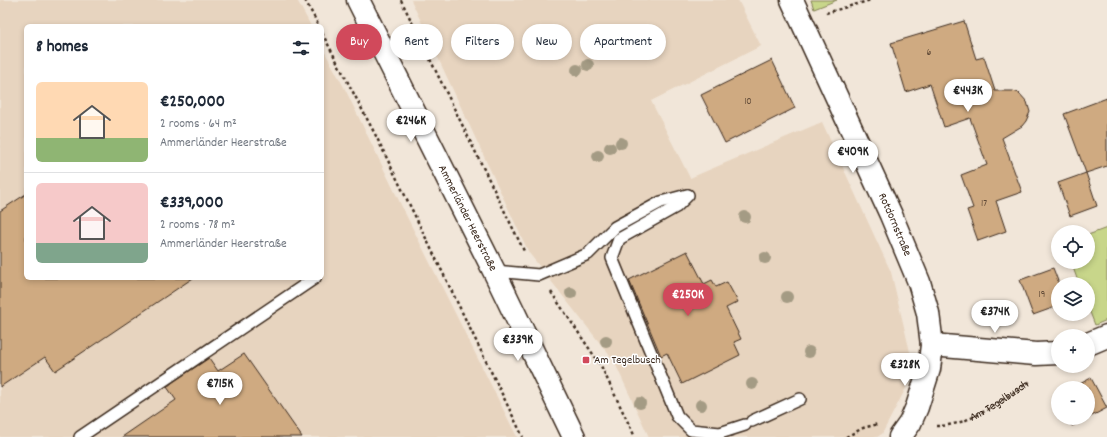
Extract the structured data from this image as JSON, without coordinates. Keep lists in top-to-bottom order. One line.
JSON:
{"streets":{"street":["Ammerländer Heerstraße","Rotdornstraße"],"path":["Am Tegelbusch"]},"places":{"transit":["Am Tegelbusch"]},"house_numbers":["6","10","17","19"],"page":{"chip":["Buy","Rent","Filters","New","Apartment"],"heading":"8 homes","list":[{"name":"€250,000","note":"2 rooms · 64 m² · Ammerländer Heerstraße"},{"name":"€339,000","note":"2 rooms · 78 m² · Ammerländer Heerstraße"}],"price":["€443K","€246K","€409K","€250K","€374K","€339K","€328K","€715K"],"map_buttons":["+","−"]}}
